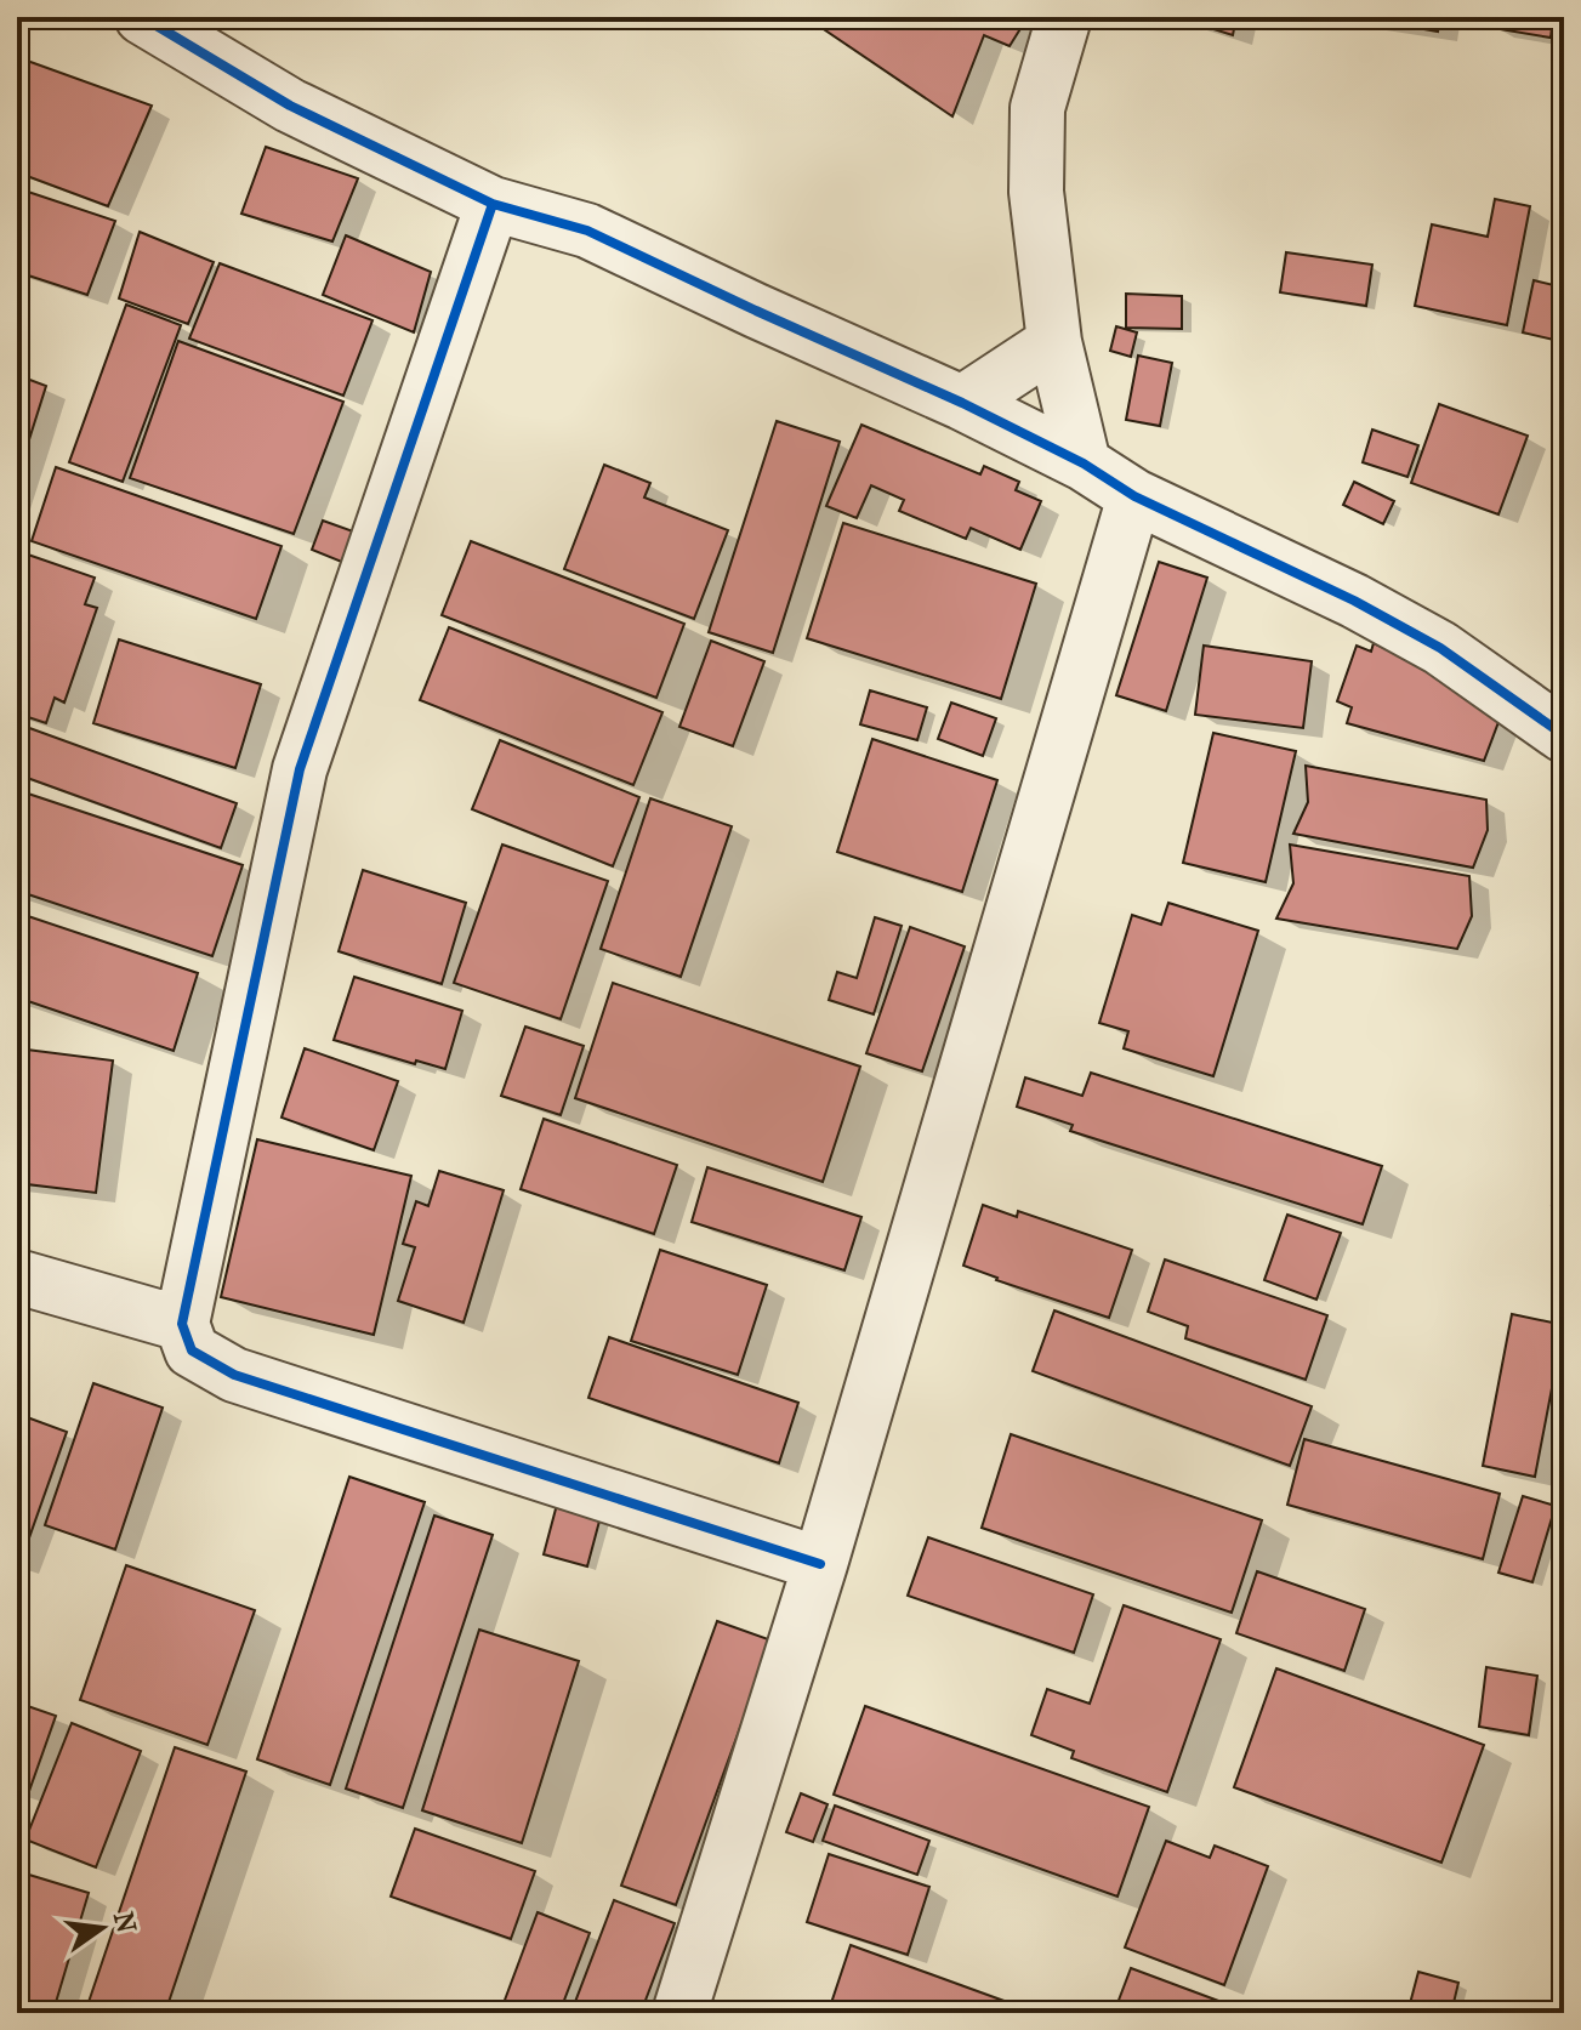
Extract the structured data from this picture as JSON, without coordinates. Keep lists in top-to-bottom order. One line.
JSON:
{"north":"right"}
